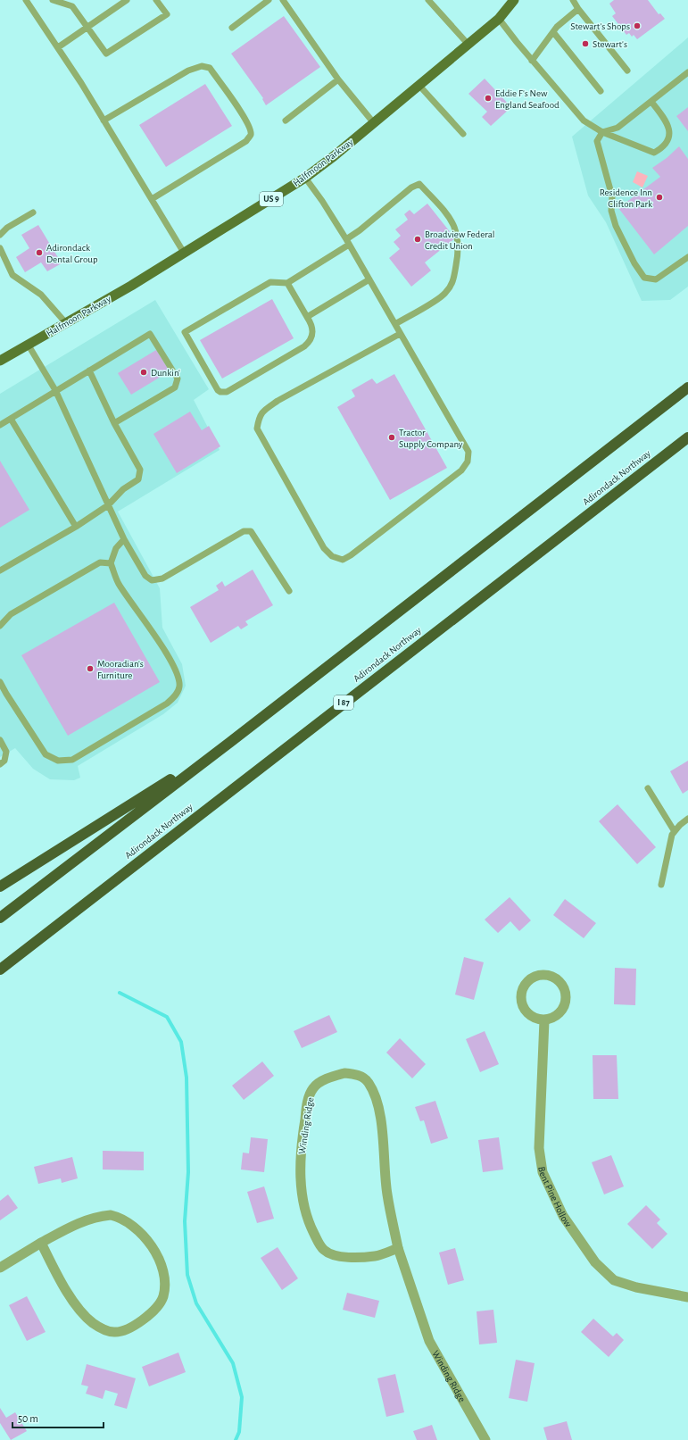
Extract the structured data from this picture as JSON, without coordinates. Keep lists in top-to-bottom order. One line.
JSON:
{"streets":{"highway":["Adirondack Northway","I 87"],"main road":["Halfmoon Parkway","US 9"],"street":["Winding Ridge","Bent Pine Hollow"]},"places":["Stewart's Shops","Stewart's","Eddie F's New England Seafood","Residence Inn Clifton Park","Broadview Federal Credit Union","Adirondack Dental Group","Dunkin'","Tractor Supply Company","Mooradian's Furniture"],"scale_bar":"50 m"}
